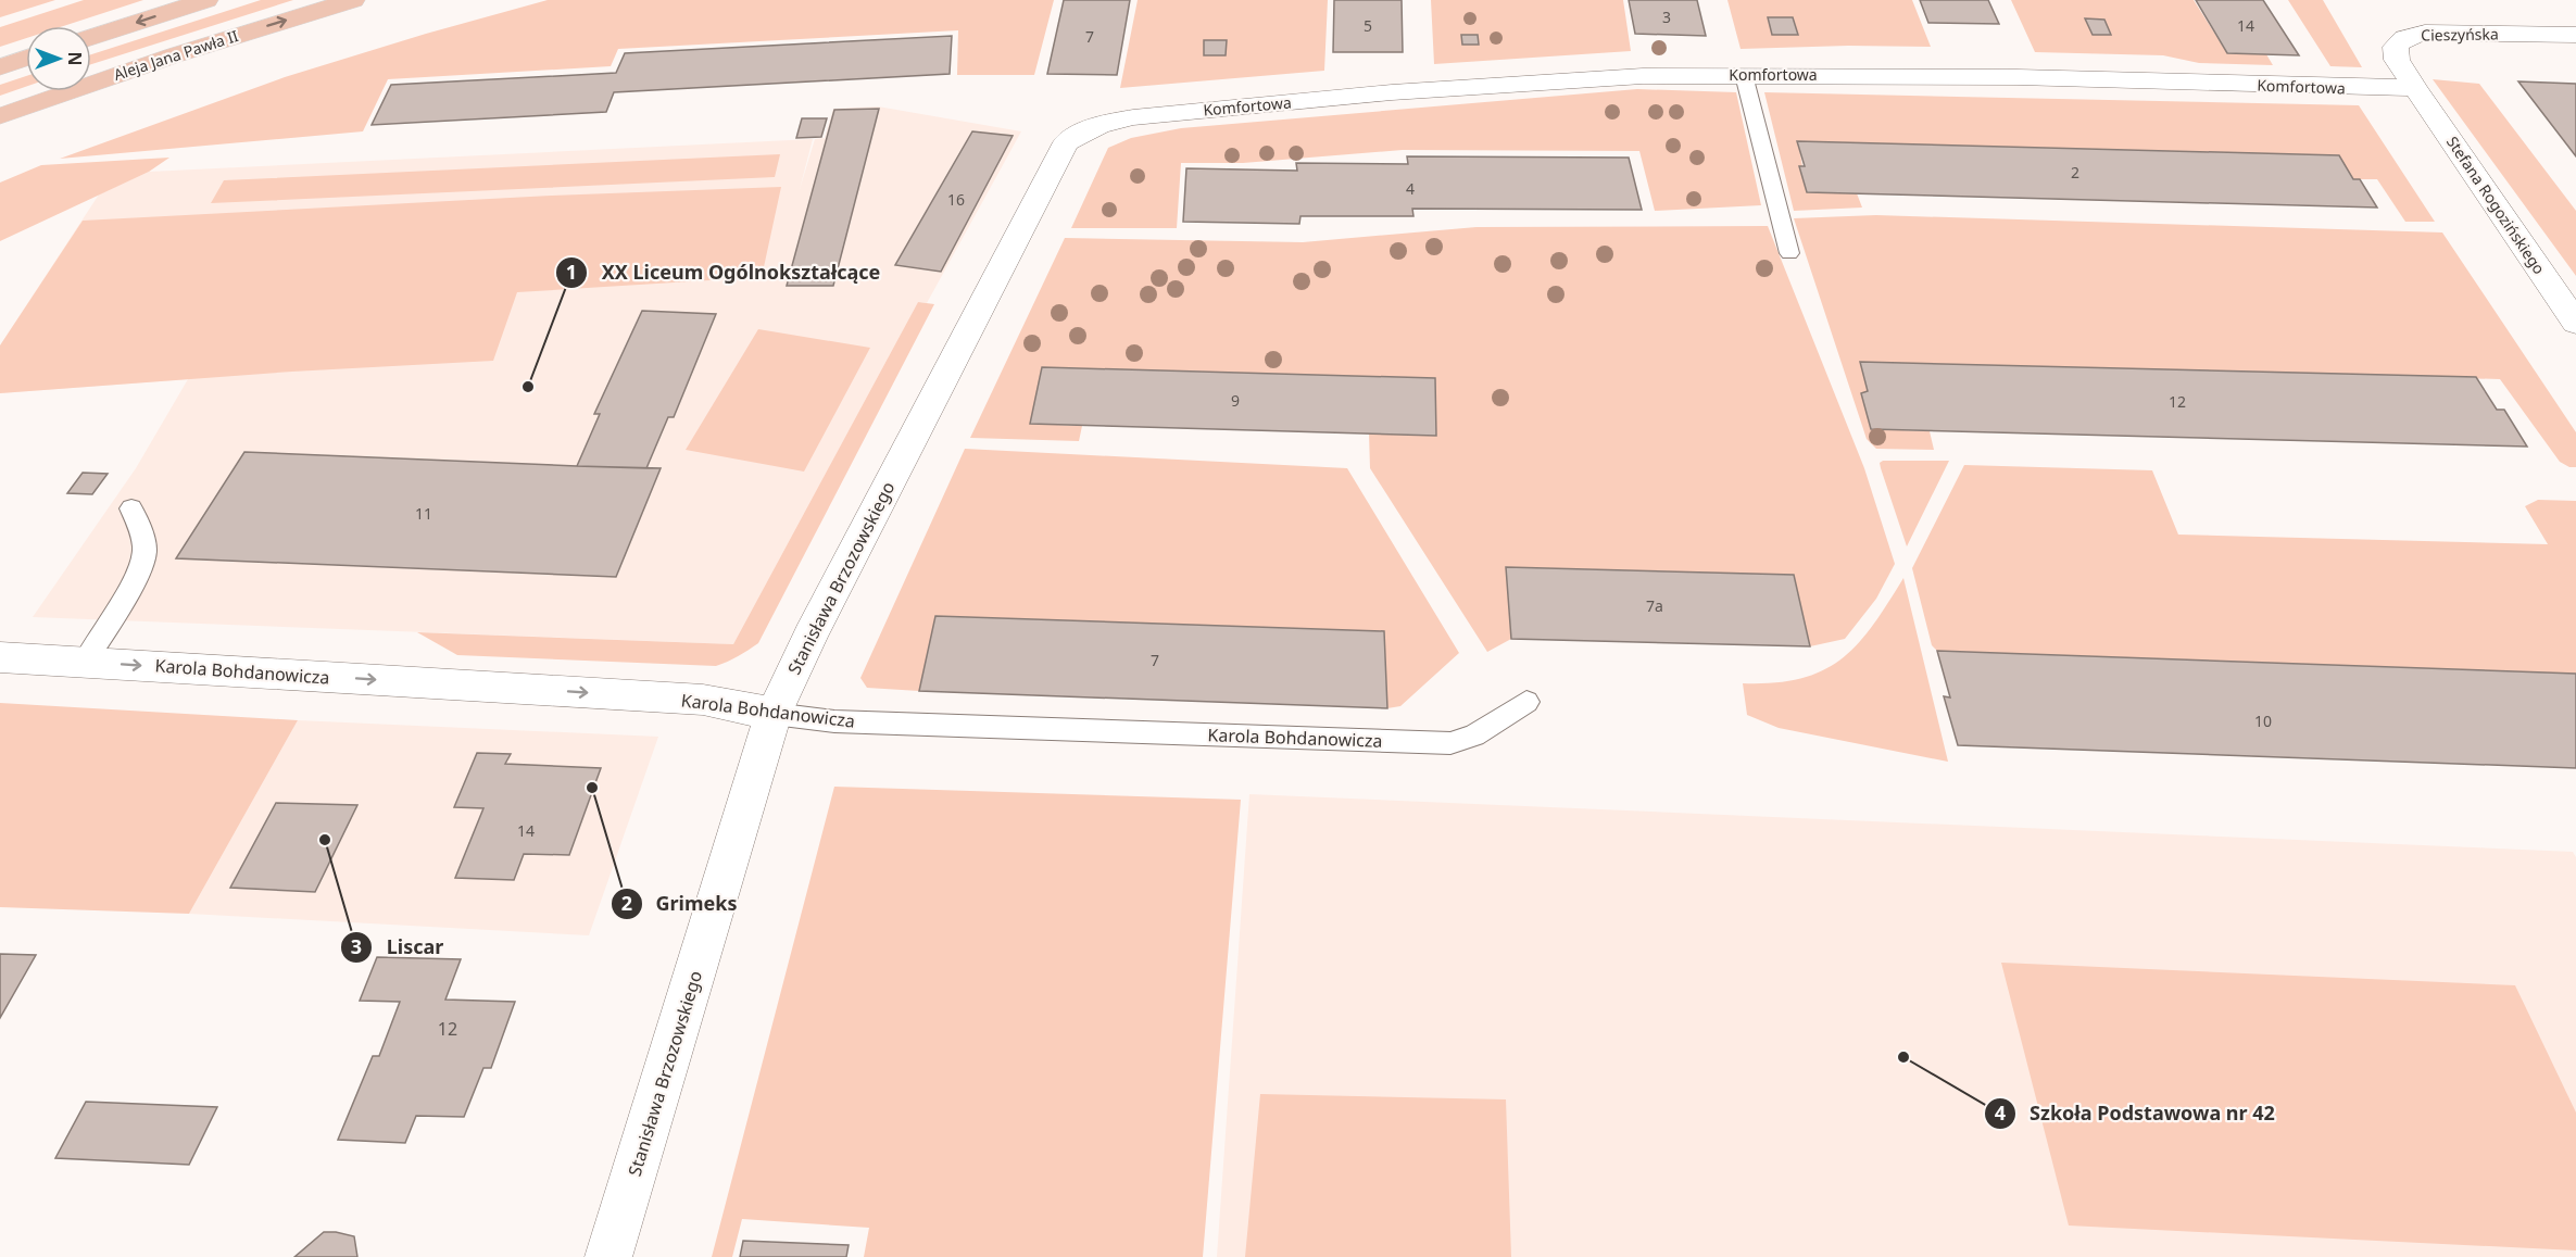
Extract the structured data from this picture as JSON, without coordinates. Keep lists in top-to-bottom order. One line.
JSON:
{"streets":{"main road":["Aleja Jana Pawła II"],"street":["Cieszyńska","Komfortowa","Stefana Rogozińskiego","Stanisława Brzozowskiego","Karola Bohdanowicza"]},"crossings":[["Cieszyńska","Komfortowa"],["Cieszyńska","Stefana Rogozińskiego"],["Komfortowa","Stefana Rogozińskiego"],["Komfortowa","Stanisława Brzozowskiego"],["Stanisława Brzozowskiego","Karola Bohdanowicza"]],"one_way":["Karola Bohdanowicza"],"places":["XX Liceum Ogólnokształcące","Grimeks","Liscar","Szkoła Podstawowa nr 42"],"house_numbers":["3","5","14","7","2","4","16","9","12","11","7a","7","10","14","12"],"north":"right"}
